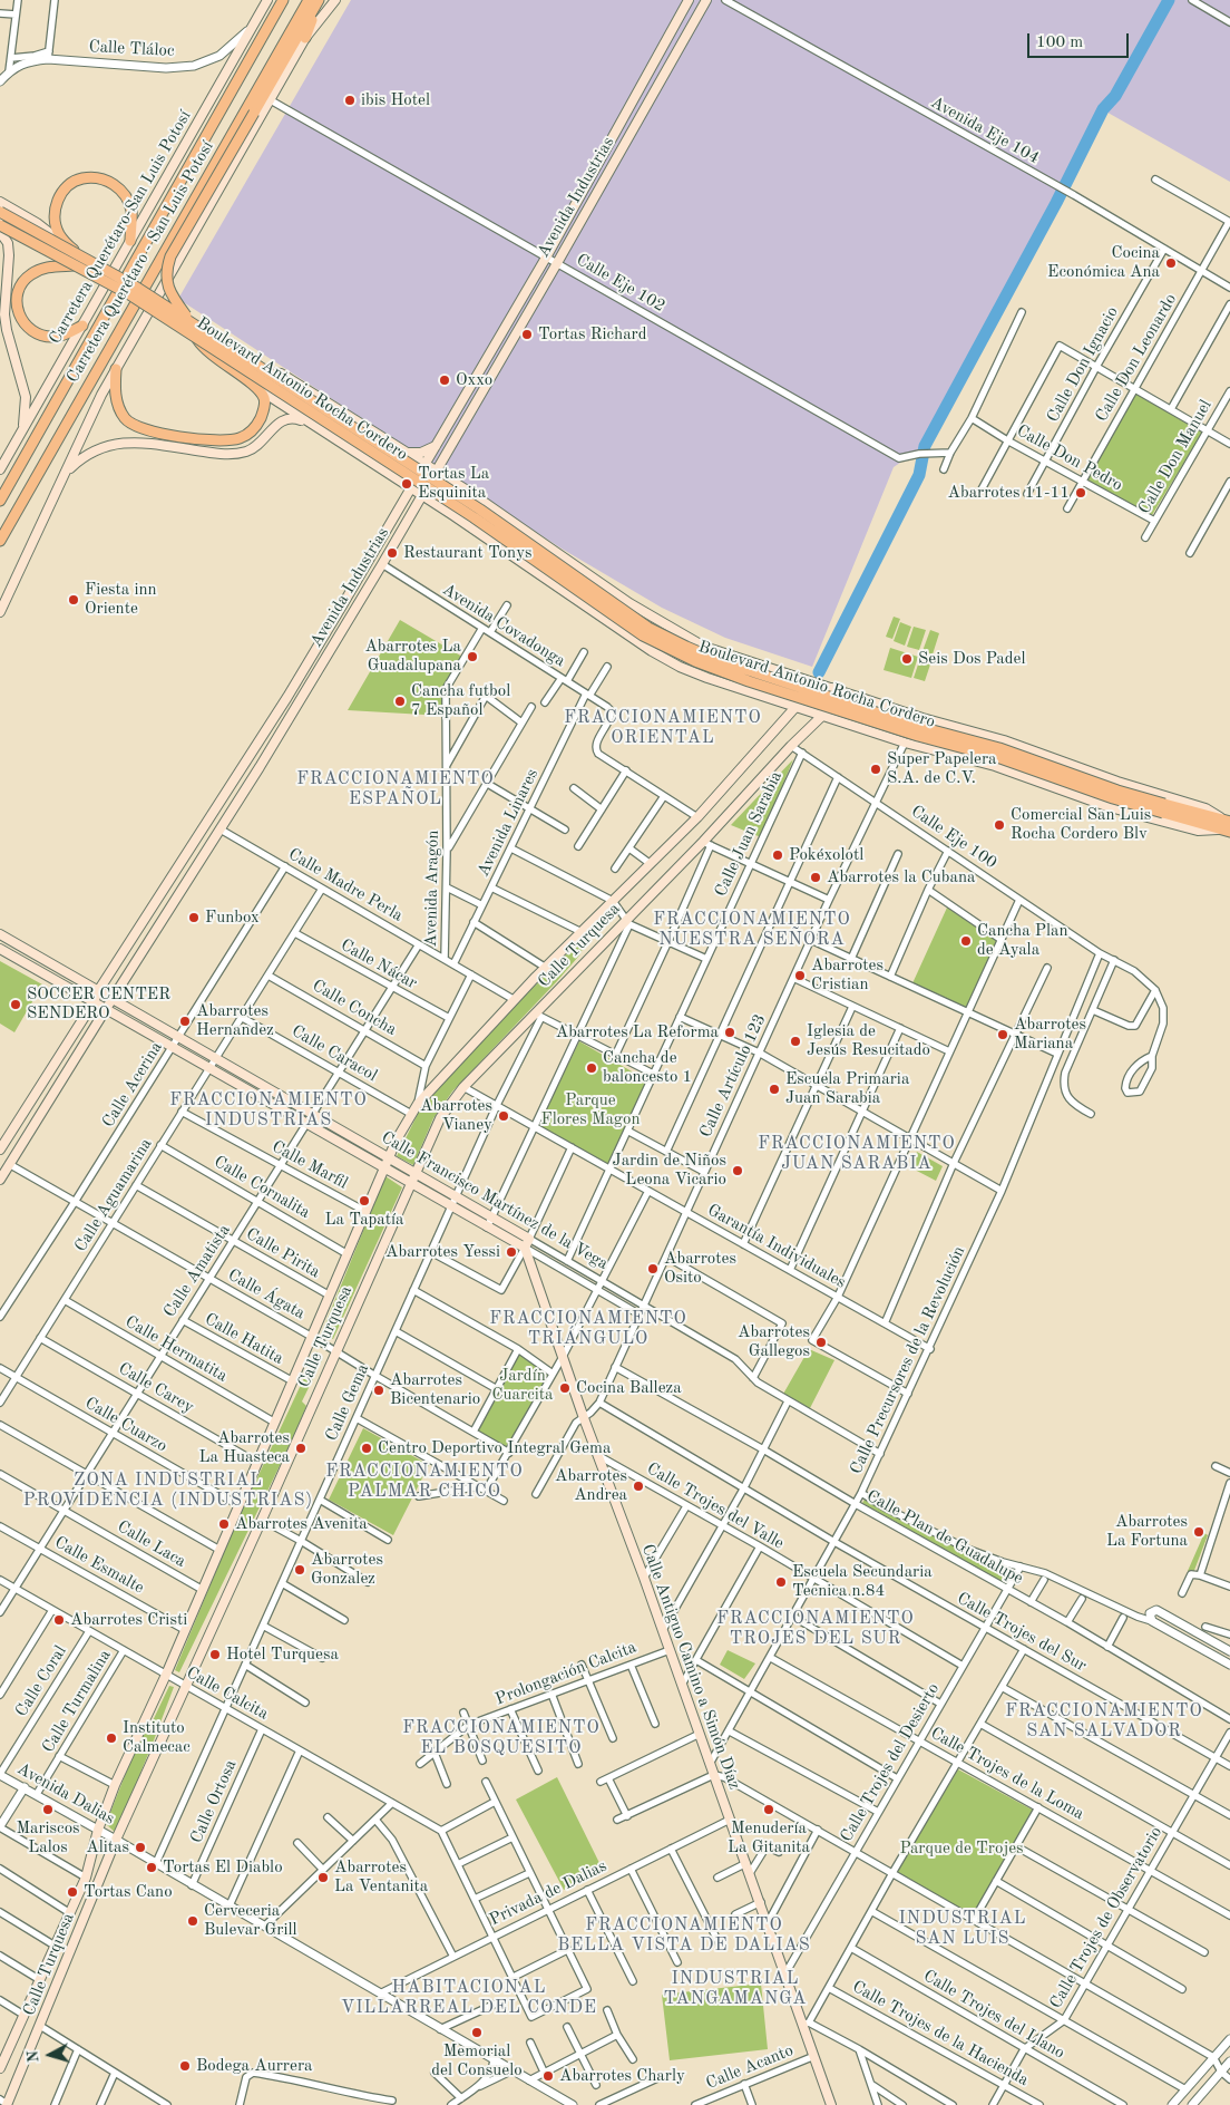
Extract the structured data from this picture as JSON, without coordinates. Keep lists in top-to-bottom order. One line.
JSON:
{"streets":{"highway":["Carretera Querétaro - San Luis Potosí","Boulevard Antonio Rocha Cordero"],"main road":["Avenida Industrias","Carretera Querétaro-San Luis Potosí","Calle Turquesa","Calle Francisco Martínez de la Vega","Calle Antiguo Camino a Simón Díaz"],"street":["Calle Tláloc","Avenida Eje 104","Calle Eje 102","Calle Don Leonardo","Calle Don Ignacio","Calle Don Manuel","Calle Don Pedro","Avenida Covadonga","Avenida Linares","Calle Juan Sarabia","Calle Eje 100","Calle Madre Perla","Avenida Aragón","Calle Nácar","Calle Concha","Calle Caracol","Calle Artículo 123","Calle Acerina","Calle Marfil","Calle Cornalita","Calle Aguamarina","Garantía Individuales","Calle Pirita","Calle Amatista","Calle Ágata","Calle Hatita","Calle Hermatita","Calle Precursores de la Revolución","Calle Carey","Calle Gema","Calle Cuarzo","Calle Trojes del Valle","Calle Plan de Guadalupe","Calle Laca","Calle Esmalte","Calle Trojes del Sur","Prolongación Calcita","Calle Coral","Calle Calcita","Calle Turmalina","Calle Trojes del Desierto","Calle Trojes de la Loma","Avenida Dalias","Calle Ortosa","Privada de Dalias","Calle Trojes de Observatorio","Calle Trojes del Llano","Calle Trojes de la Hacienda","Calle Acanto"]},"crossings":[["Calle Tláloc","Carretera Querétaro-San Luis Potosí"],["Avenida Eje 104","Calle Don Leonardo"],["Avenida Eje 104","Calle Don Ignacio"],["Avenida Industrias","Calle Eje 102"],["Avenida Industrias","Boulevard Antonio Rocha Cordero"],["Avenida Industrias","Avenida Covadonga"],["Avenida Industrias","Calle Madre Perla"],["Avenida Industrias","Calle Francisco Martínez de la Vega"],["Avenida Industrias","Calle Ágata"],["Calle Don Leonardo","Calle Don Pedro"],["Calle Don Ignacio","Calle Don Pedro"],["Boulevard Antonio Rocha Cordero","Calle Turquesa"],["Boulevard Antonio Rocha Cordero","Calle Artículo 123"],["Calle Don Manuel","Calle Don Pedro"],["Avenida Covadonga","Avenida Linares"],["Avenida Covadonga","Avenida Aragón"],["Avenida Linares","Calle Madre Perla"],["Calle Juan Sarabia","Calle Eje 100"],["Calle Juan Sarabia","Calle Francisco Martínez de la Vega"],["Calle Juan Sarabia","Garantía Individuales"],["Calle Eje 100","Calle Turquesa"],["Calle Eje 100","Calle Artículo 123"],["Calle Eje 100","Calle Precursores de la Revolución"],["Calle Madre Perla","Avenida Aragón"],["Calle Madre Perla","Calle Turquesa"],["Calle Madre Perla","Calle Acerina"],["Calle Madre Perla","Calle Aguamarina"],["Calle Madre Perla","Calle Amatista"],["Calle Turquesa","Calle Caracol"],["Calle Turquesa","Calle Marfil"],["Calle Turquesa","Calle Cornalita"],["Calle Turquesa","Calle Francisco Martínez de la Vega"],["Calle Turquesa","Garantía Individuales"],["Calle Turquesa","Calle Pirita"],["Calle Turquesa","Calle Ágata"],["Calle Turquesa","Calle Hatita"],["Calle Turquesa","Calle Hermatita"],["Calle Turquesa","Calle Carey"],["Calle Turquesa","Calle Gema"],["Calle Turquesa","Calle Cuarzo"],["Calle Turquesa","Calle Laca"],["Calle Turquesa","Calle Esmalte"],["Calle Turquesa","Calle Calcita"],["Calle Turquesa","Avenida Dalias"],["Calle Nácar","Calle Aguamarina"],["Calle Nácar","Calle Amatista"],["Calle Concha","Calle Aguamarina"],["Calle Concha","Calle Amatista"],["Calle Caracol","Calle Aguamarina"],["Calle Caracol","Calle Amatista"],["Calle Artículo 123","Calle Francisco Martínez de la Vega"],["Calle Artículo 123","Garantía Individuales"],["Calle Artículo 123","Calle Plan de Guadalupe"],["Calle Artículo 123","Calle Trojes del Sur"],["Calle Artículo 123","Calle Antiguo Camino a Simón Díaz"],["Calle Acerina","Calle Francisco Martínez de la Vega"],["Calle Acerina","Calle Ágata"],["Calle Marfil","Calle Aguamarina"],["Calle Marfil","Calle Amatista"],["Calle Cornalita","Calle Aguamarina"],["Calle Cornalita","Calle Amatista"],["Calle Aguamarina","Calle Francisco Martínez de la Vega"],["Calle Aguamarina","Calle Pirita"],["Calle Aguamarina","Calle Ágata"],["Calle Aguamarina","Calle Hermatita"],["Calle Aguamarina","Calle Carey"],["Calle Aguamarina","Calle Cuarzo"],["Calle Francisco Martínez de la Vega","Calle Amatista"],["Calle Francisco Martínez de la Vega","Calle Precursores de la Revolución"],["Calle Francisco Martínez de la Vega","Calle Gema"],["Calle Francisco Martínez de la Vega","Calle Antiguo Camino a Simón Díaz"],["Garantía Individuales","Calle Precursores de la Revolución"],["Garantía Individuales","Calle Gema"],["Calle Pirita","Calle Amatista"],["Calle Amatista","Calle Ágata"],["Calle Amatista","Calle Hatita"],["Calle Amatista","Calle Hermatita"],["Calle Amatista","Calle Carey"],["Calle Amatista","Calle Cuarzo"],["Calle Amatista","Calle Laca"],["Calle Amatista","Calle Esmalte"],["Calle Amatista","Calle Calcita"],["Calle Ágata","Calle Gema"],["Calle Precursores de la Revolución","Calle Trojes del Valle"],["Calle Precursores de la Revolución","Calle Plan de Guadalupe"],["Calle Precursores de la Revolución","Calle Trojes del Sur"],["Calle Precursores de la Revolución","Calle Antiguo Camino a Simón Díaz"],["Calle Precursores de la Revolución","Calle Trojes de la Loma"],["Calle Gema","Calle Calcita"],["Calle Gema","Avenida Dalias"],["Calle Trojes del Valle","Calle Antiguo Camino a Simón Díaz"],["Calle Trojes del Valle","Calle Trojes del Desierto"],["Calle Plan de Guadalupe","Calle Trojes del Desierto"],["Calle Trojes del Sur","Calle Trojes del Desierto"],["Calle Trojes del Sur","Calle Trojes de Observatorio"],["Calle Antiguo Camino a Simón Díaz","Prolongación Calcita"],["Calle Antiguo Camino a Simón Díaz","Calle Trojes del Desierto"],["Calle Antiguo Camino a Simón Díaz","Privada de Dalias"],["Calle Antiguo Camino a Simón Díaz","Calle Acanto"],["Calle Coral","Calle Calcita"],["Calle Coral","Avenida Dalias"],["Calle Calcita","Calle Turmalina"],["Calle Calcita","Calle Ortosa"],["Calle Turmalina","Avenida Dalias"],["Calle Trojes del Desierto","Calle Trojes de la Loma"],["Calle Trojes de la Loma","Calle Trojes de Observatorio"],["Avenida Dalias","Calle Ortosa"],["Avenida Dalias","Privada de Dalias"],["Calle Trojes de Observatorio","Calle Trojes del Llano"],["Calle Trojes de Observatorio","Calle Trojes de la Hacienda"]],"districts":["FRACCIONAMIENTO ORIENTAL","FRACCIONAMIENTO ESPAÑOL","FRACCIONAMIENTO NUESTRA SEÑORA","FRACCIONAMIENTO INDUSTRIAS","FRACCIONAMIENTO JUAN SARABIA","FRACCIONAMIENTO TRIÁNGULO","FRACCIONAMIENTO PALMAR CHICO","ZONA INDUSTRIAL PROVIDENCIA (INDUSTRIAS)","FRACCIONAMIENTO TROJES DEL SUR","FRACCIONAMIENTO SAN SALVADOR","FRACCIONAMIENTO EL BOSQUESITO","INDUSTRIAL SAN LUIS","FRACCIONAMIENTO BELLA VISTA DE DALIAS","INDUSTRIAL TANGAMANGA","HABITACIONAL VILLARREAL DEL CONDE"],"parks":["Parque Flores Magon","Jardín Cuarcita","Parque de Trojes"],"places":["ibis Hotel","Cocina Económica Ana","Tortas Richard","Oxxo","Tortas La Esquinita","Abarrotes 11-11","Restaurant Tonys","Fiesta inn Oriente","Abarrotes La Guadalupana","Seis Dos Padel","Cancha futbol 7 Español","Super Papelera S.A. de C.V.","Comercial San Luis Rocha Cordero Blv","Pokéxolotl","Abarrotes la Cubana","Funbox","Cancha Plan de Ayala","Abarrotes Cristian","SOCCER CENTER SENDERO","Abarrotes Hernandez","Abarrotes La Reforma","Abarrotes Mariana","Iglesia de Jesús Resucitado","Cancha de baloncesto 1","Escuela Primaria Juan Sarabia","Abarrotes Vianey","Jardin de Niños Leona Vicario","La Tapatía","Abarrotes Yessi","Abarrotes Osito","Abarrotes Gallegos","Cocina Balleza","Abarrotes Bicentenario","Abarrotes La Huasteca","Centro Deportivo Integral Gema","Abarrotes Andrea","Abarrotes Avenita","Abarrotes La Fortuna","Abarrotes Gonzalez","Escuela Secundaria Tecnica n.84","Abarrotes Cristi","Hotel Turquesa","Instituto Calmecac","Mariscos Lalos","Menudería La Gitanita","Alitas","Tortas El Diablo","Abarrotes La Ventanita","Tortas Cano","Cerveceria Bulevar Grill","Memorial del Consuelo","Bodega Aurrera","Abarrotes Charly"],"scale_bar":"100 m","north":"left"}
